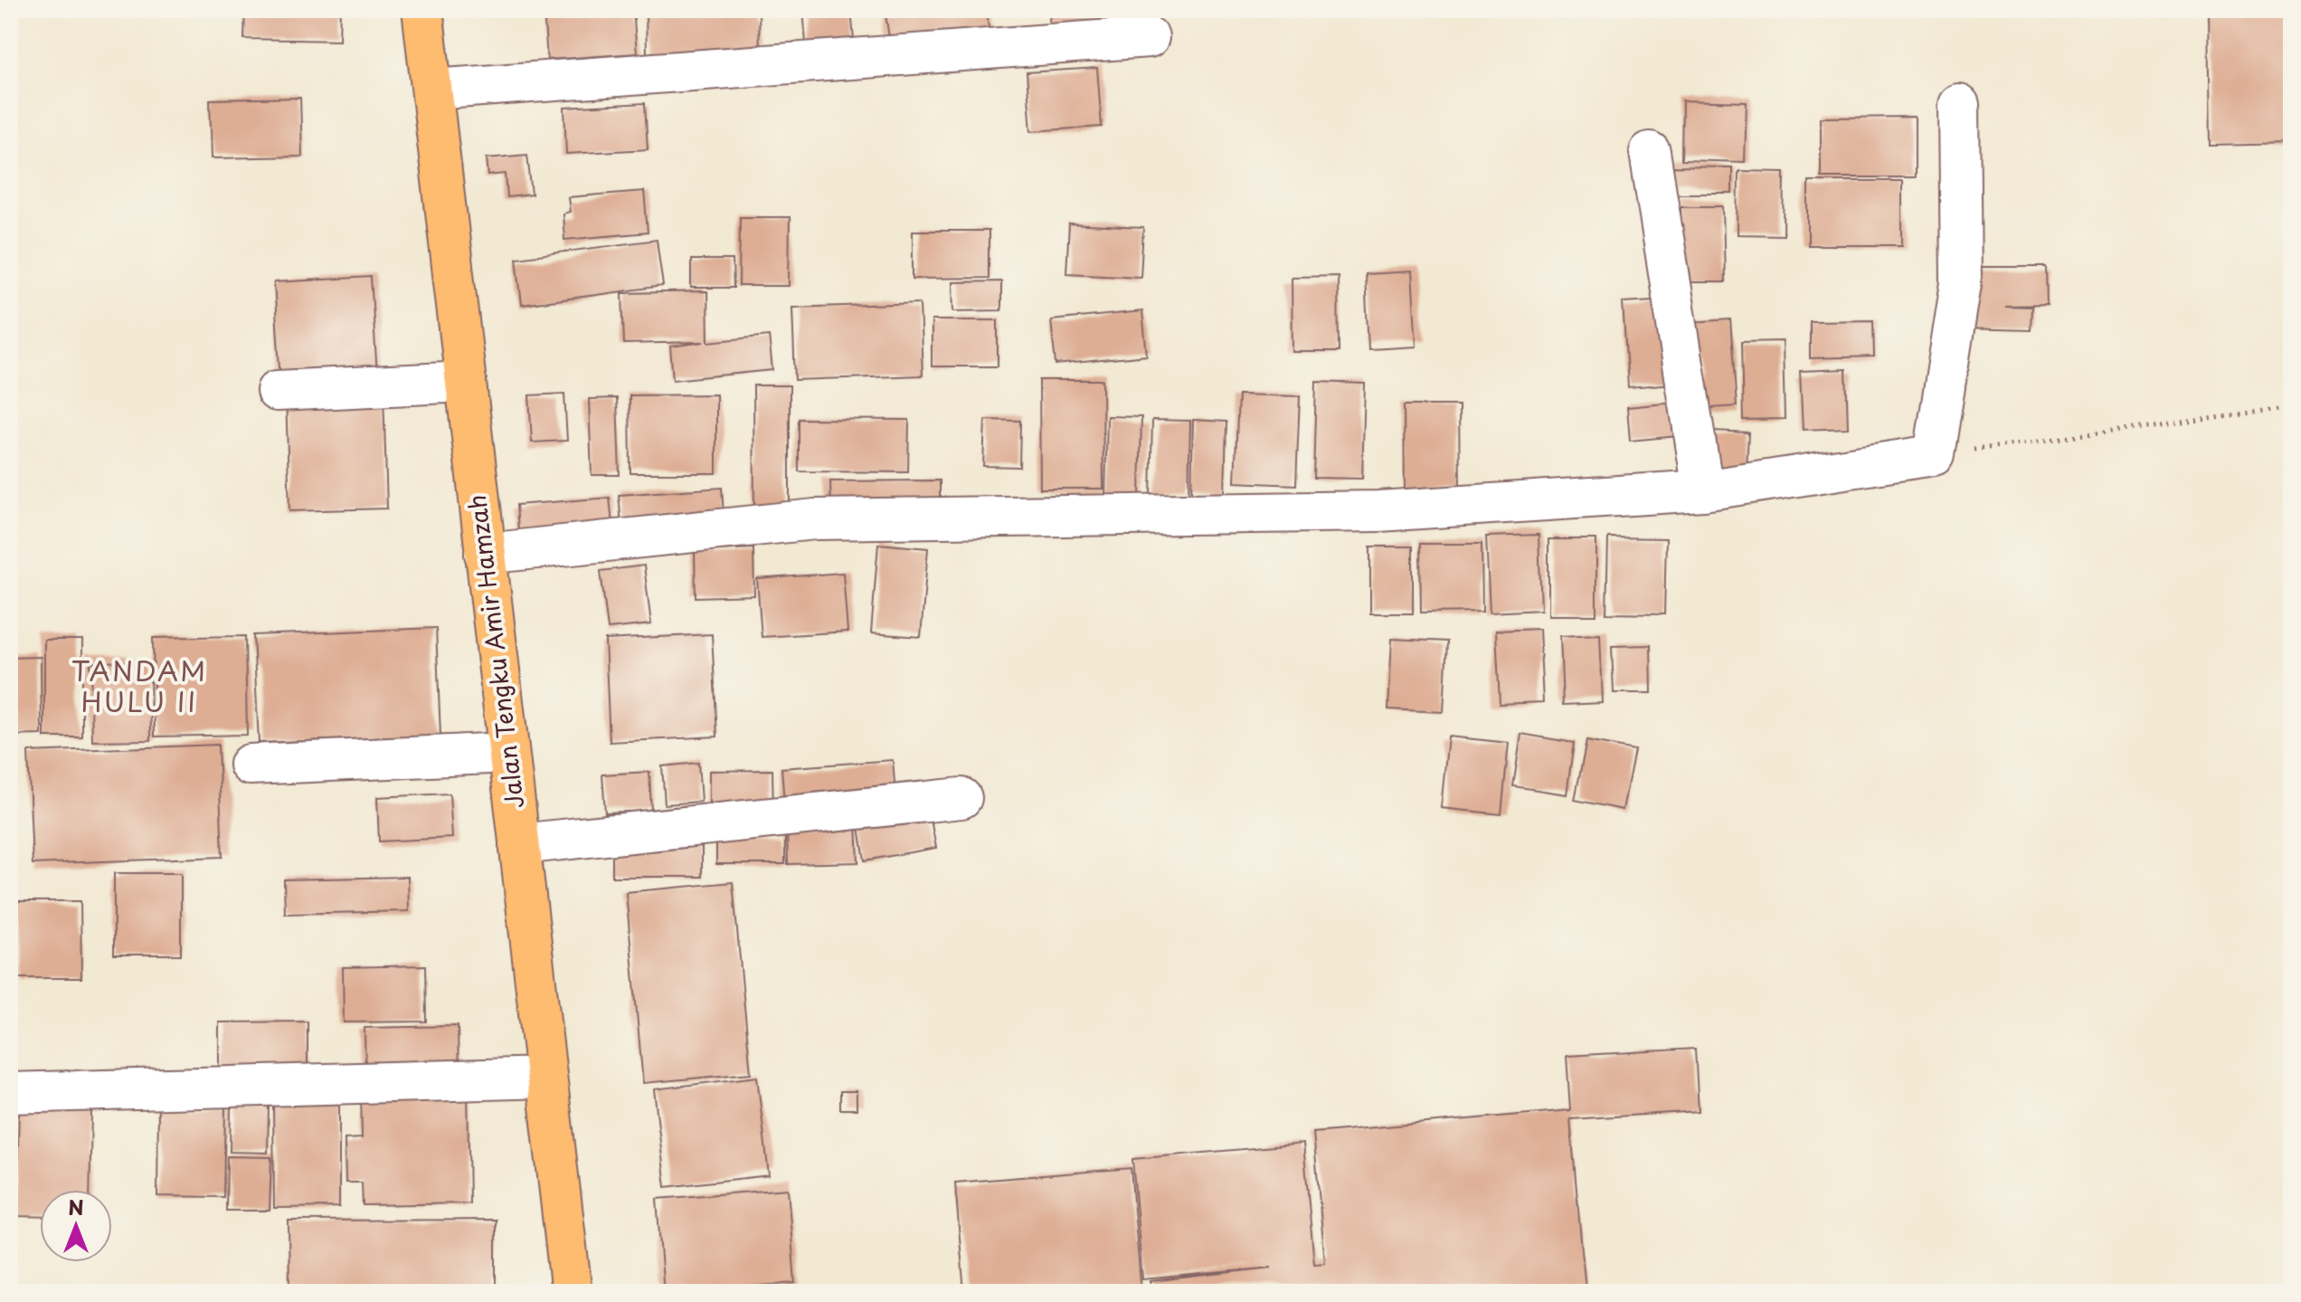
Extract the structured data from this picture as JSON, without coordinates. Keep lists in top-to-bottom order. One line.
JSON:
{"streets":{"highway":["Jalan Tengku Amir Hamzah"]},"districts":["TANDAM HULU II"],"north":"top"}
